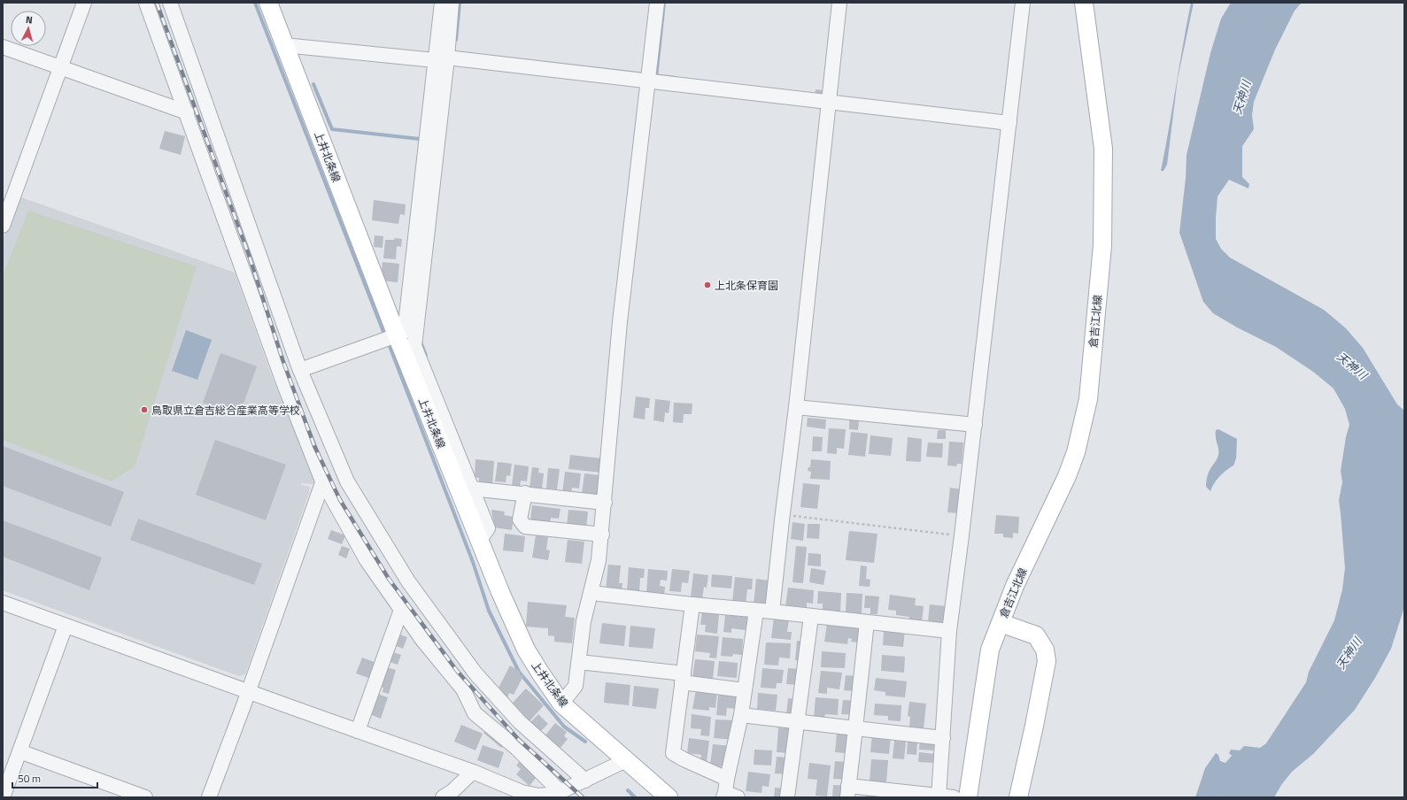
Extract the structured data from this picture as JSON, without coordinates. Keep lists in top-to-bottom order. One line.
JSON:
{"streets":{"main road":["上井北条線","倉吉江北線"]},"water":["天神川"],"places":["上北条保育園","鳥取県立倉吉総合産業高等学校"],"scale_bar":"50 m","north":"top"}
